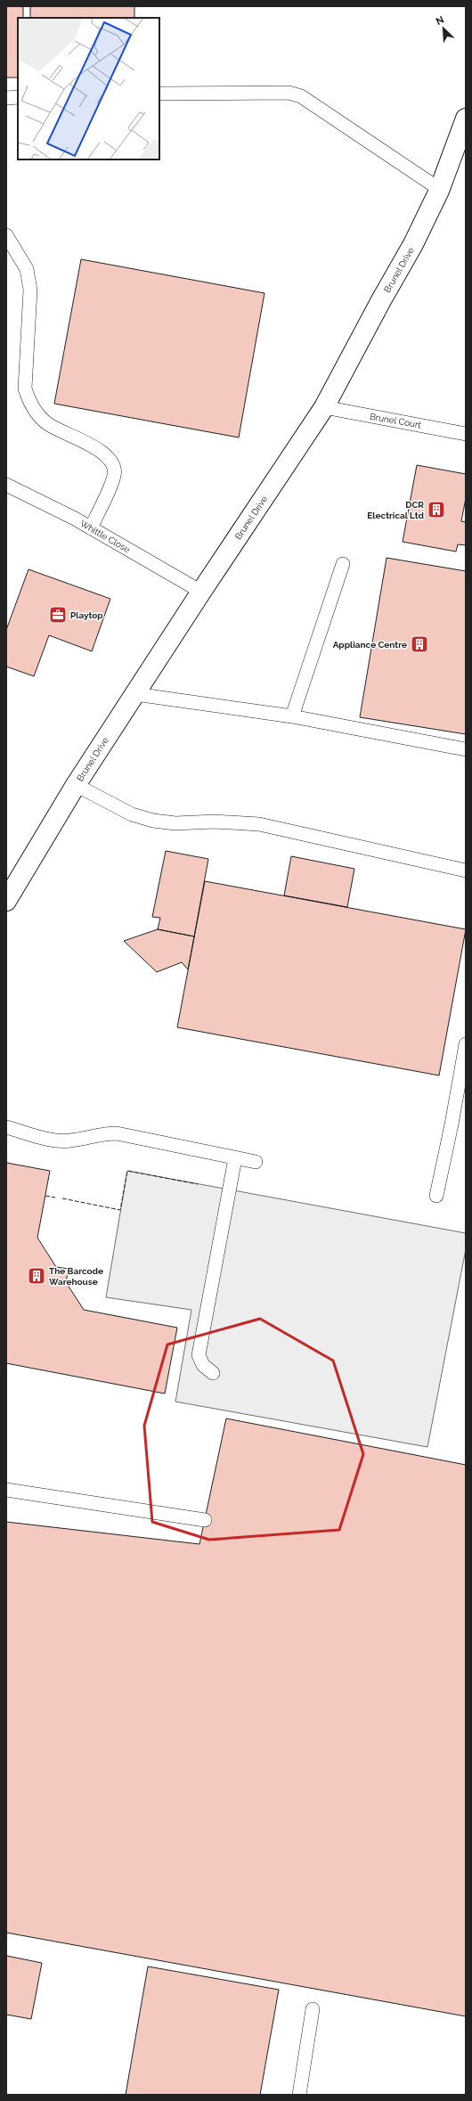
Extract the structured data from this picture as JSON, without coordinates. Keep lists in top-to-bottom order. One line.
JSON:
{"streets":{"street":["Brunel Drive"],"lane":["Brunel Court","Whittle Close"]},"crossings":[["Brunel Drive","Brunel Court"],["Brunel Drive","Whittle Close"]],"places":{"building":["DCR Electrical Ltd","Appliance Centre","The Barcode Warehouse"],"office":["Playtop"]},"north":"top left"}
